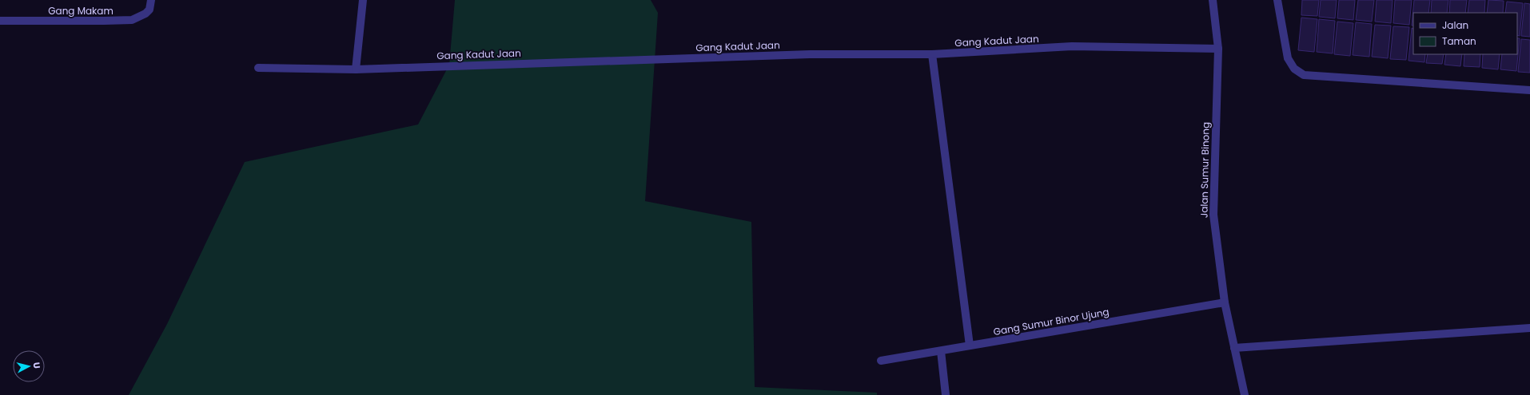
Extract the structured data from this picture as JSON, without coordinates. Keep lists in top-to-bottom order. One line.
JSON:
{"streets":{"street":["Gang Makam","Gang Kadut Jaan","Jalan Sumur Binong","Gang Sumur Binor Ujung"]},"crossings":[["Gang Kadut Jaan","Jalan Sumur Binong"],["Jalan Sumur Binong","Gang Sumur Binor Ujung"]],"legend":["Jalan","Taman"],"north":"right"}
